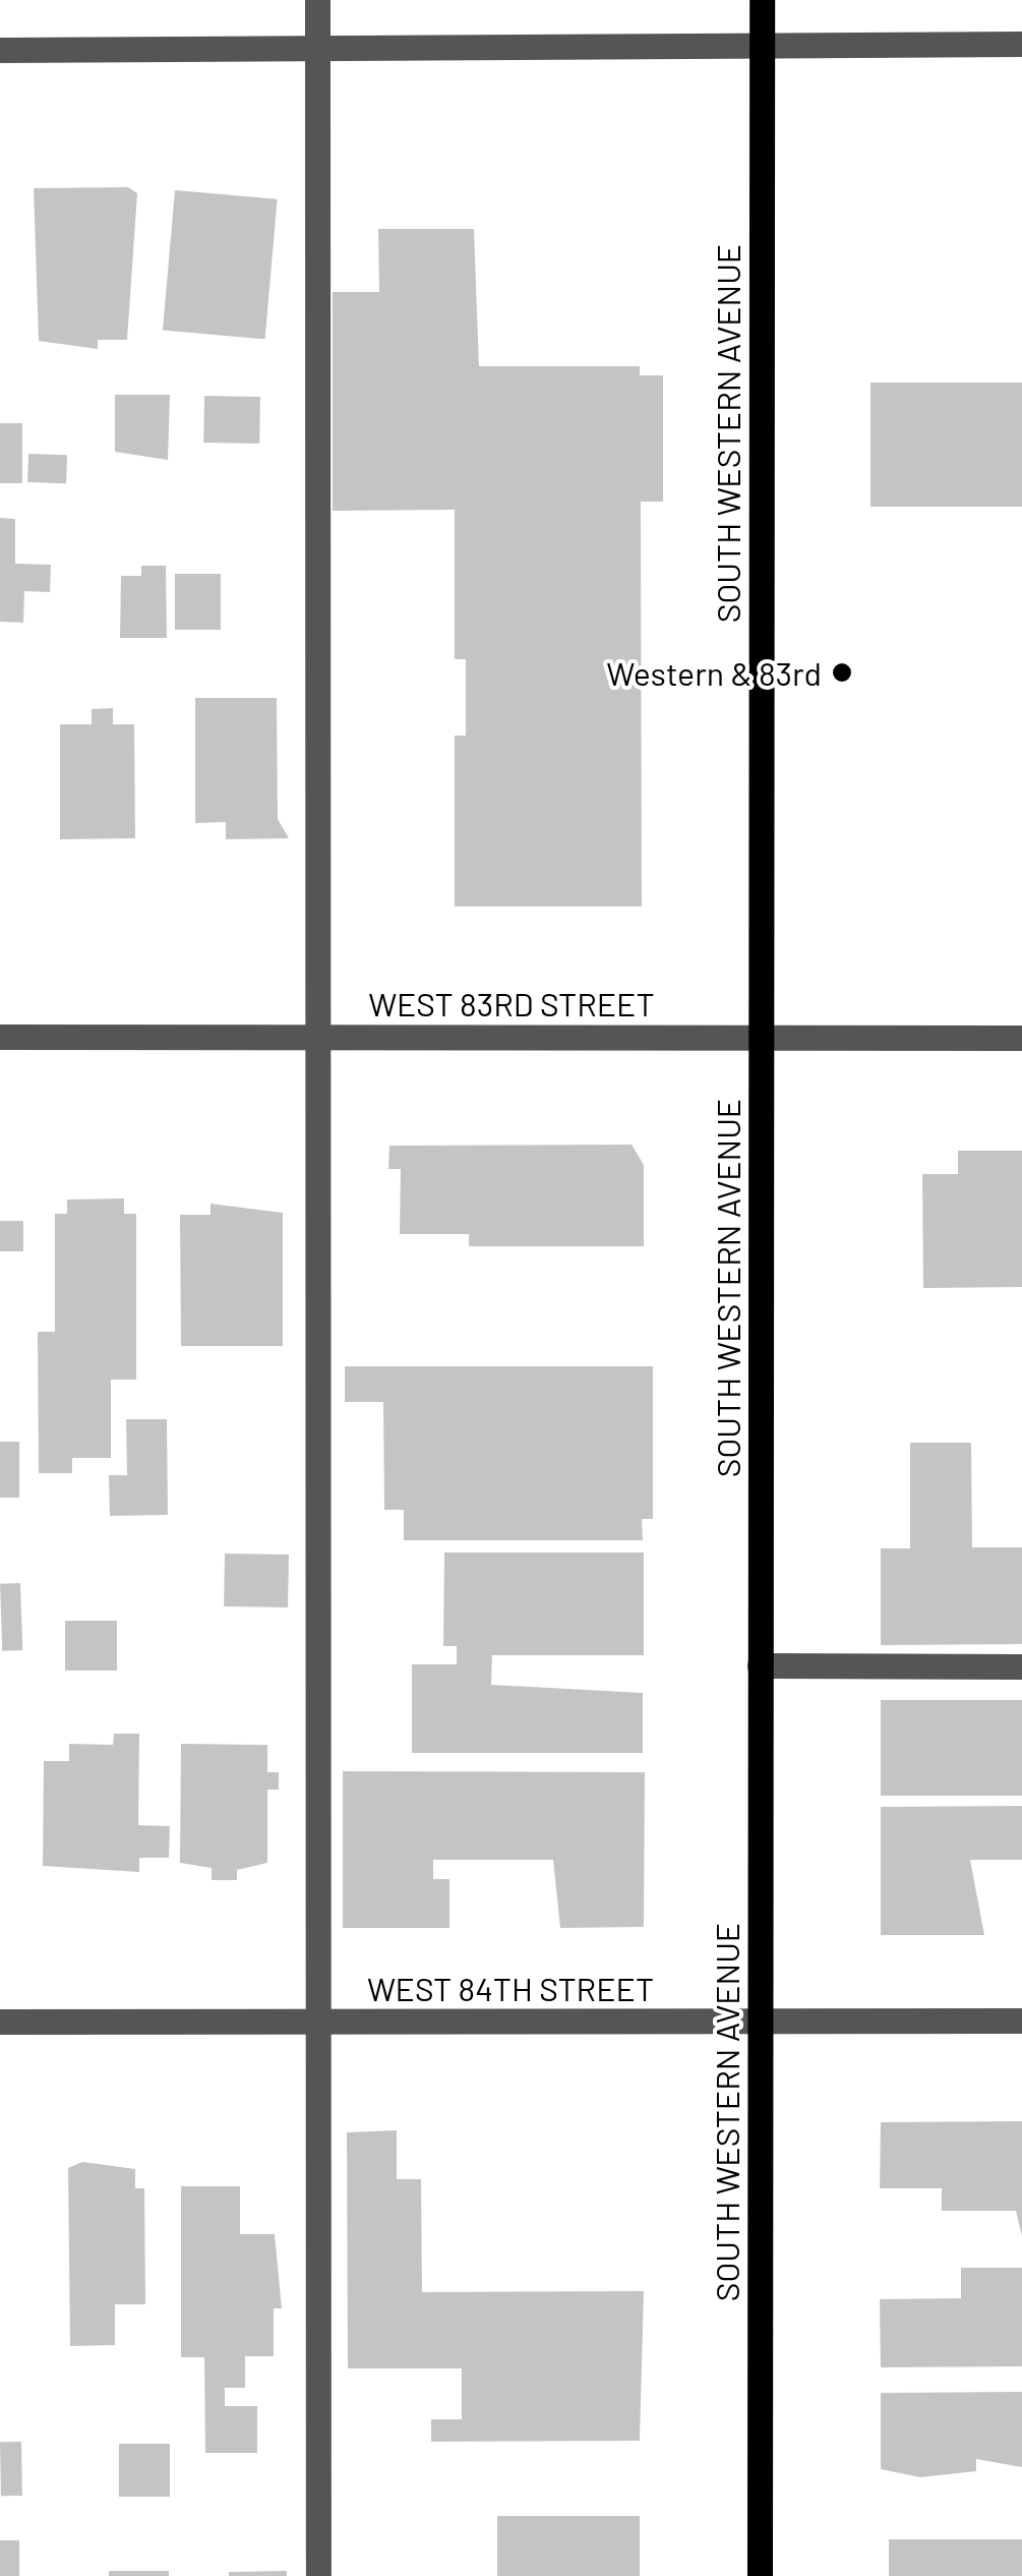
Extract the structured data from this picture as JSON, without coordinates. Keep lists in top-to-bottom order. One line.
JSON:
{"streets":{"main road":["SOUTH WESTERN AVENUE"],"street":["WEST 83RD STREET","WEST 84TH STREET"]},"crossings":[["SOUTH WESTERN AVENUE","WEST 83RD STREET"],["SOUTH WESTERN AVENUE","WEST 84TH STREET"]],"places":["Western & 83rd"]}
